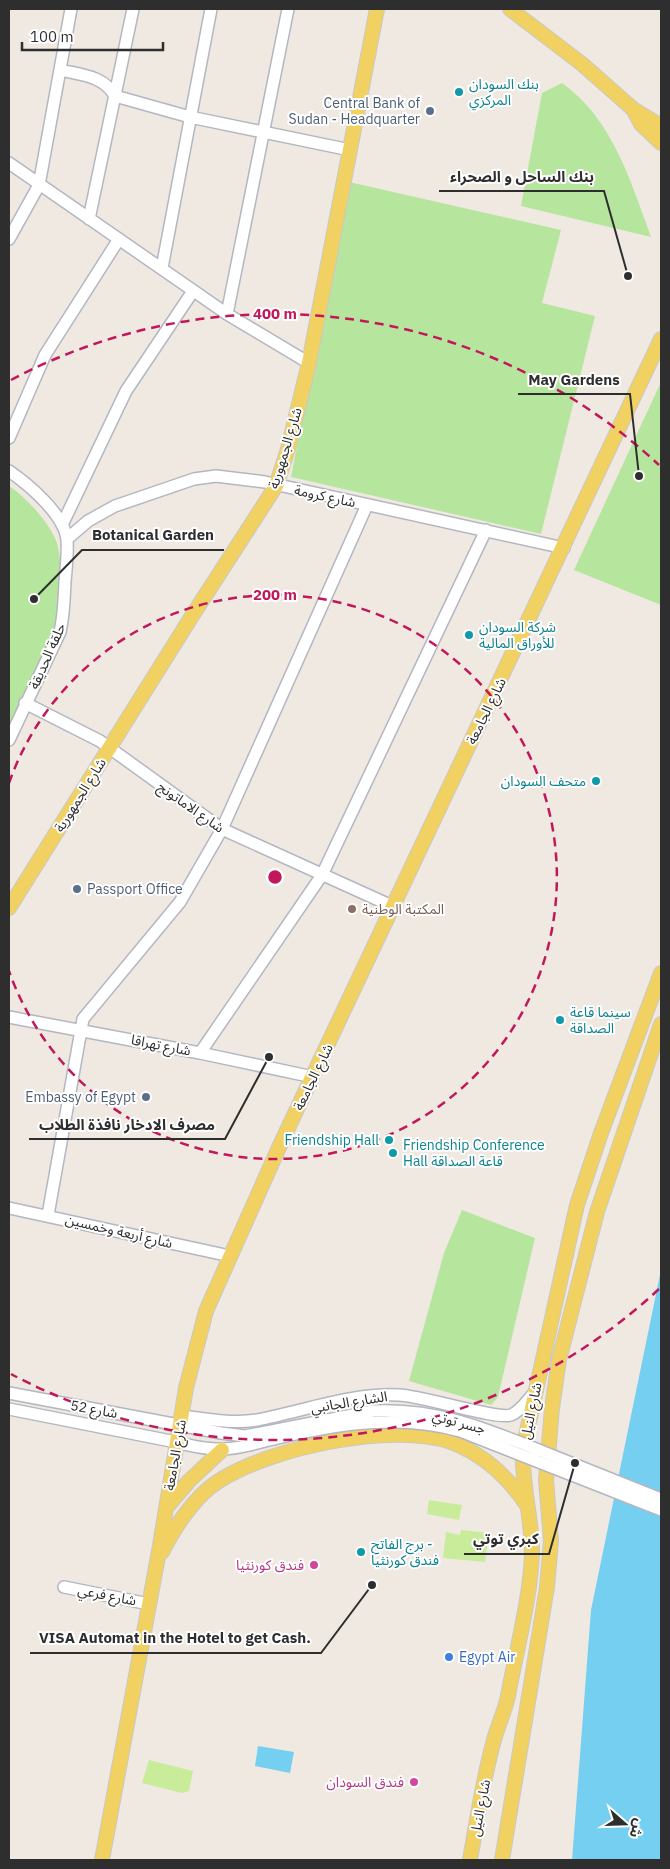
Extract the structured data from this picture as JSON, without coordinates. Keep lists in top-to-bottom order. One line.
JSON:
{"streets":{"main road":["شارع الجمهورية","شارع الجامعة","شارع النيل"],"street":["شارع كرومة","حلقة الحديقة","شارع الاماتونج","شارع تهراقا","شارع أربعة وخمسين","الشارع الجانبي","شارع 52","جسر توتي","شارع فرعي"]},"crossings":[["شارع الجمهورية","شارع كرومة"],["شارع الجمهورية","شارع الاماتونج"],["شارع كرومة","حلقة الحديقة"],["شارع كرومة","شارع الجامعة"],["حلقة الحديقة","شارع الاماتونج"],["شارع الجامعة","شارع الاماتونج"],["شارع الجامعة","شارع تهراقا"],["شارع الجامعة","شارع أربعة وخمسين"],["شارع الجامعة","الشارع الجانبي"],["شارع الجامعة","شارع 52"],["شارع الجامعة","شارع فرعي"],["الشارع الجانبي","شارع 52"],["الشارع الجانبي","شارع النيل"],["شارع 52","جسر توتي"]],"places":["بنك السودان المركزي","Central Bank of Sudan - Headquarter","بنك الساحل و الصحراء","May Gardens","Botanical Garden","شركة السودان للأوراق المالية","متحف السودان","Passport Office","المكتبة الوطنية","سينما قاعة الصداقة","مصرف الادخار نافذة الطلاب","Embassy of Egypt","Friendship Hall","Friendship Conference Hall قاعة الصداقة","كبري توتي","برج الفاتح - فندق كورنثيا","فندق كورنثيا","VISA Automat in the Hotel to get Cash.","Egypt Air","فندق السودان"],"scale_bar":"100 m","north":"right","rings":["400 m","200 m"]}
